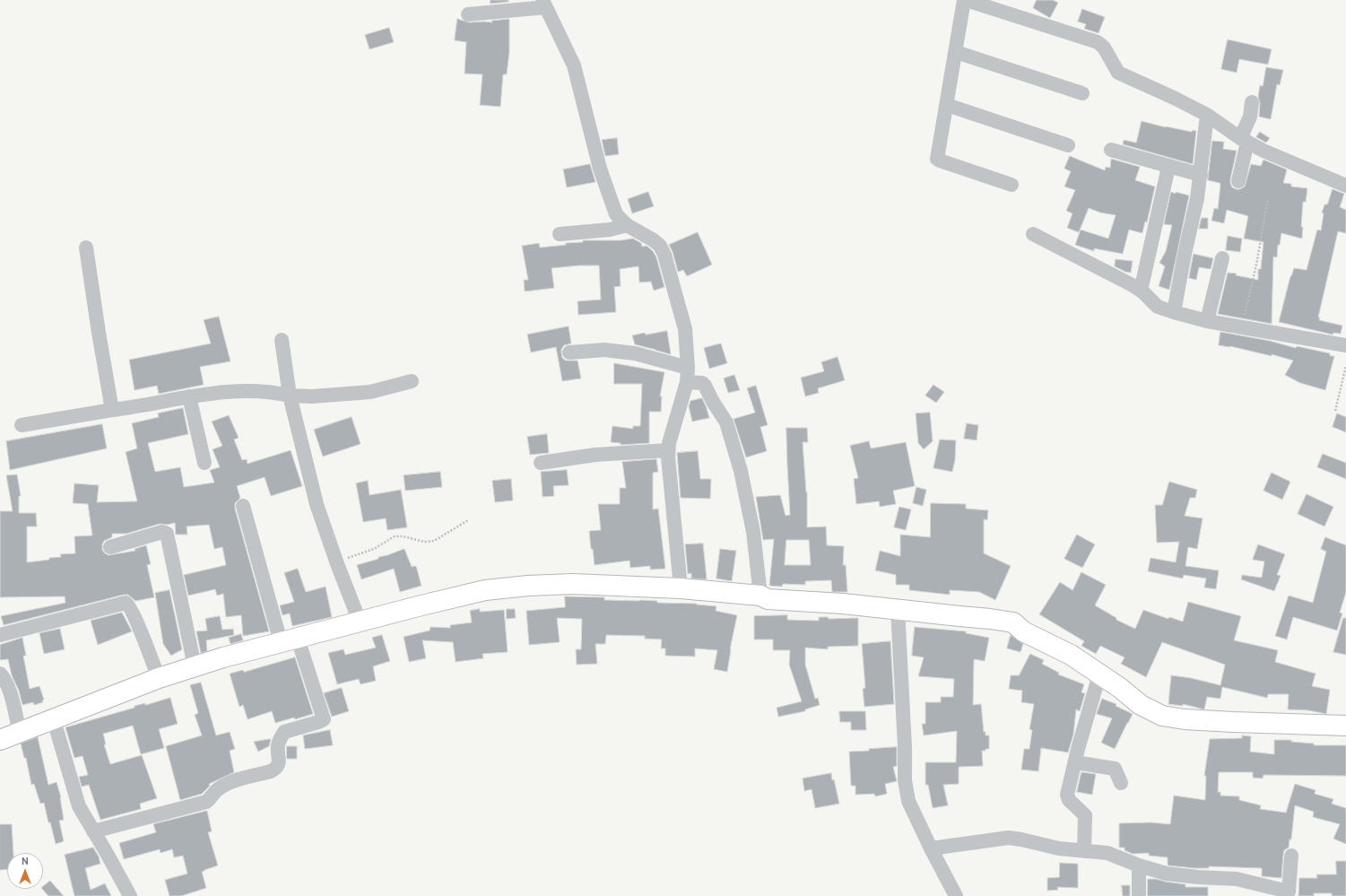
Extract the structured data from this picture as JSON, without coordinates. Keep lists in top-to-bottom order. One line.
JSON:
{"north":"top"}
